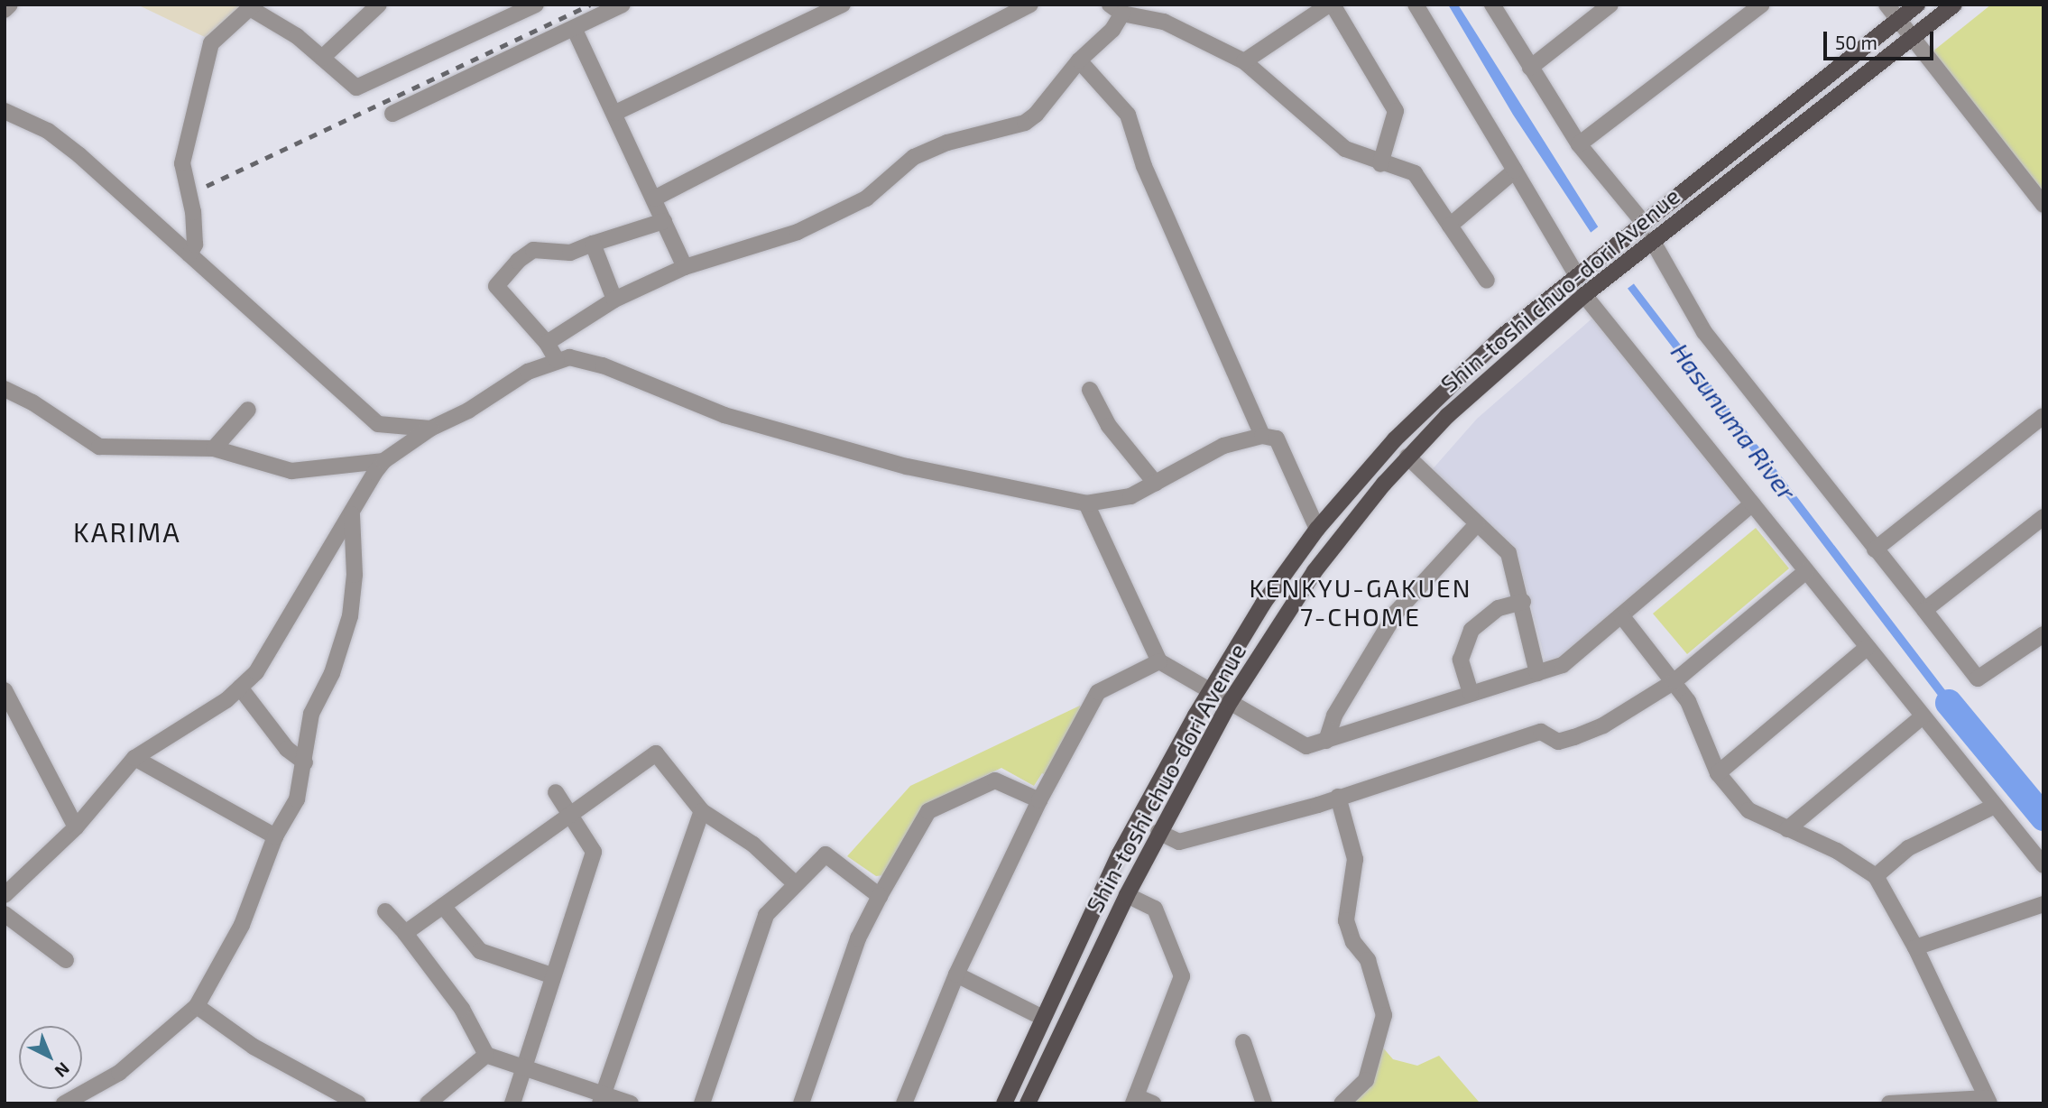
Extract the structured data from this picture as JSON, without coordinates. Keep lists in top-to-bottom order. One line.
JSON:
{"streets":{"main road":["Shin-toshi chuo-dori Avenue"]},"districts":["KARIMA","KENKYU-GAKUEN 7-CHOME"],"water":["Hasunuma River"],"scale_bar":"50 m","north":"bottom right"}
